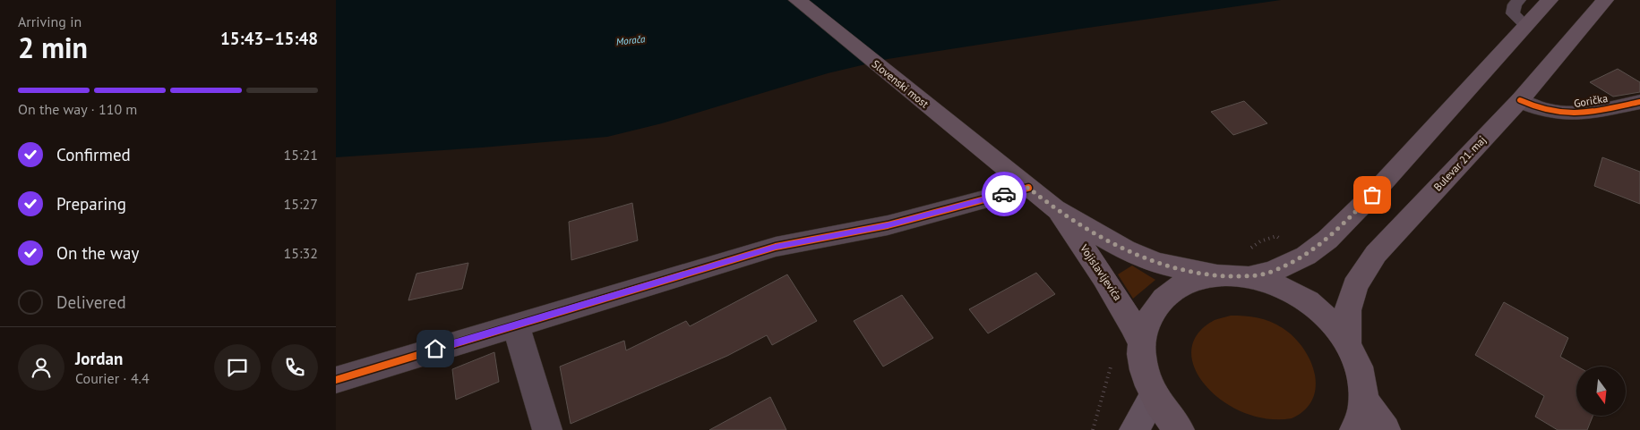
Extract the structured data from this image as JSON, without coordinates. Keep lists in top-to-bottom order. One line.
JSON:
{"streets":{"main road":["Slovenski most","Bulevar 21. maj","Vojislavljevića"],"street":["Gorička"]},"crossings":[["Slovenski most","Vojislavljevića"],["Gorička","Bulevar 21. maj"]],"water":["Morača"],"north":"bottom","page":{"heading":["2 min","Arriving in","15:43–15:48"],"panel":["Jordan","Courier · 4.4"],"bar":"On the way · 110 m","list":[["Confirmed","15:21"],["Preparing","15:27"],["On the way","15:32"],"Delivered"]}}
